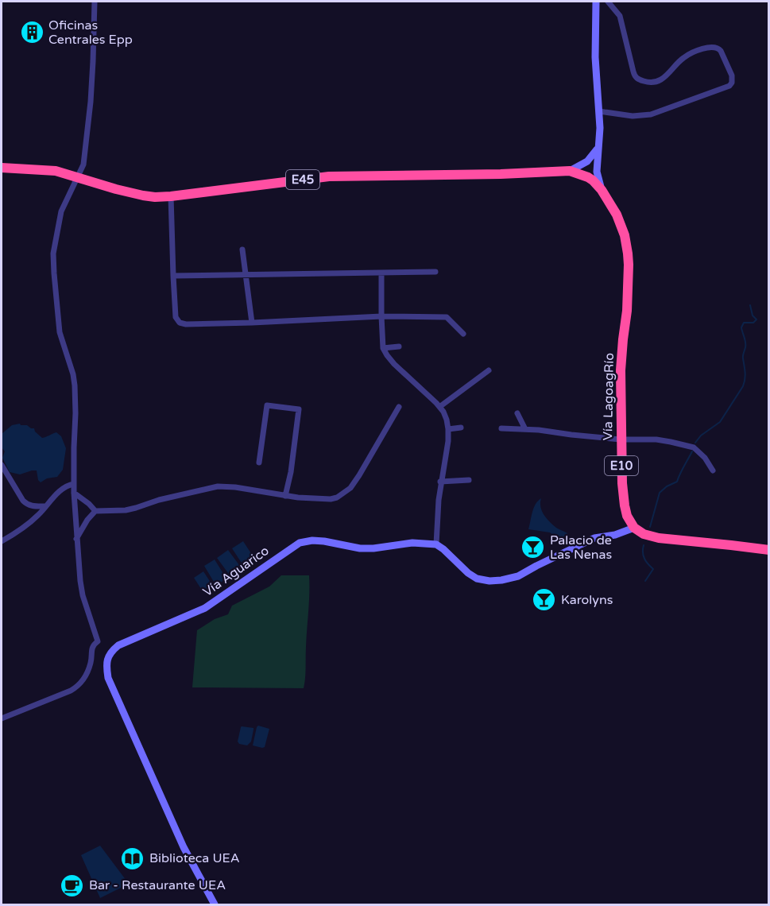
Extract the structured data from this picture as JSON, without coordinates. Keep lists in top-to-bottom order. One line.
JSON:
{"streets":{"highway":["E45","Vía LagoagRío","E10"],"street":["Vía Aguarico"]},"crossings":[["E45","Vía LagoagRío"]],"places":{"building":["Oficinas Centrales Epp"],"bar":["Palacio de Las Nenas","Karolyns"],"library":["Biblioteca UEA"],"cafe":["Bar - Restaurante UEA"]}}
